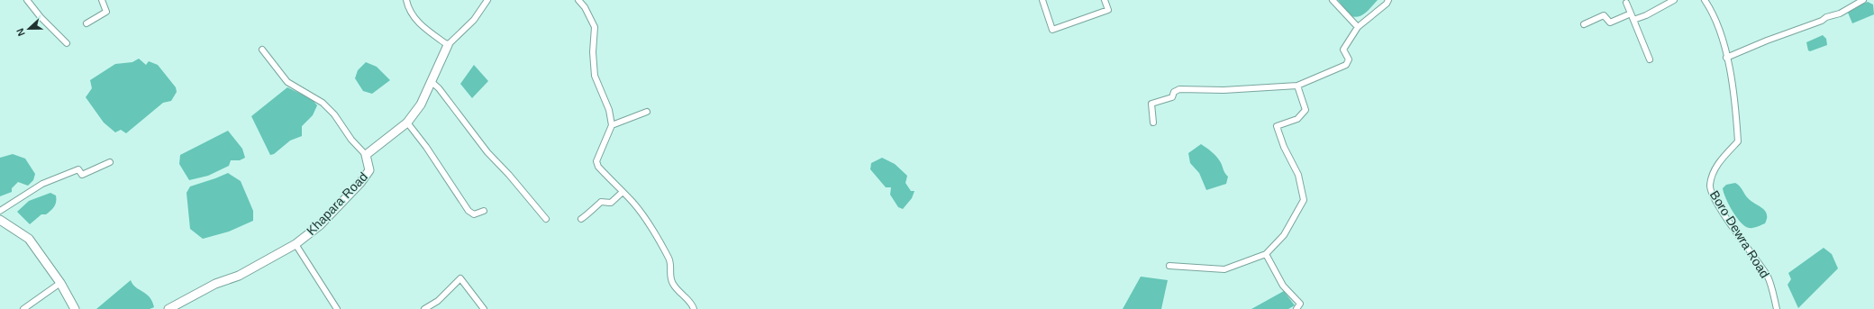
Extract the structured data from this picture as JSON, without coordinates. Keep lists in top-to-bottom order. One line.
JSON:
{"streets":{"street":["Khapara Road","Boro Dewra Road"]},"north":"left"}
